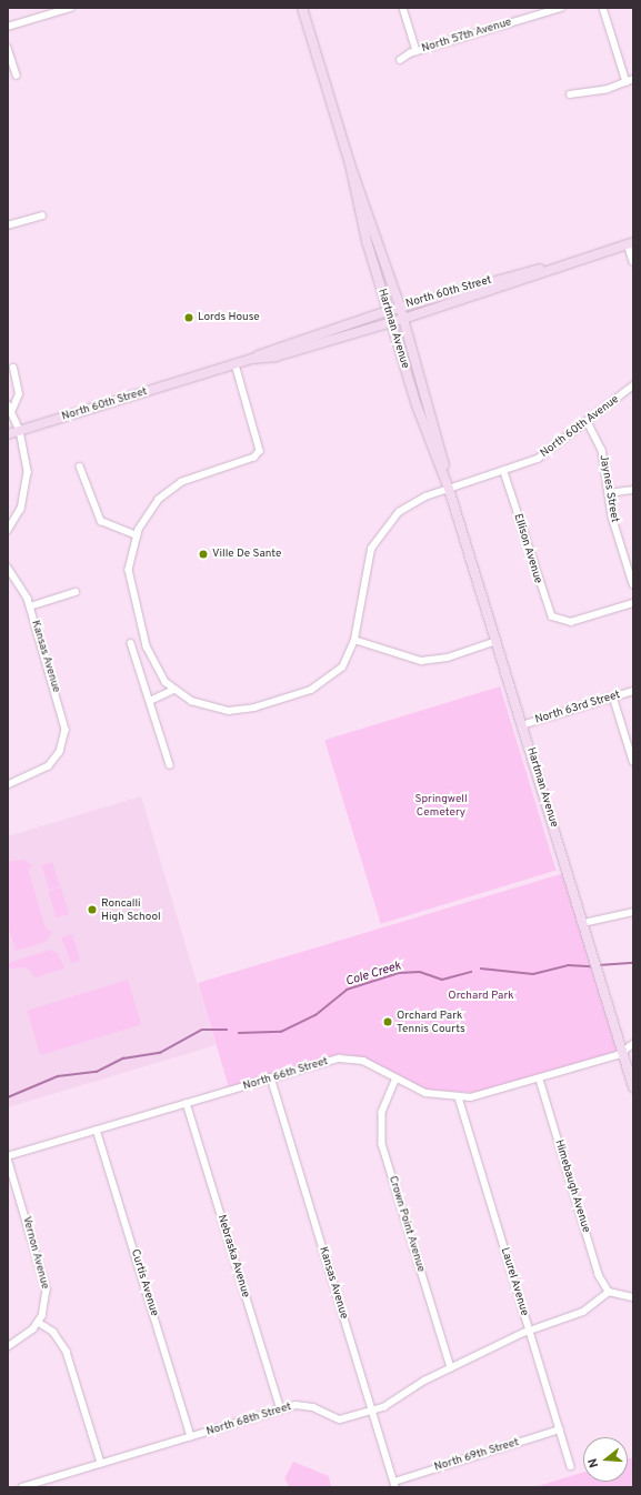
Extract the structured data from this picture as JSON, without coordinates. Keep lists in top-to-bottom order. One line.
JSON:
{"streets":{"main road":["North 60th Street","Hartman Avenue"],"street":["North 57th Avenue","North 60th Avenue","Jaynes Street","Ellison Avenue","Kansas Avenue","North 63rd Street","North 66th Street","Himebaugh Avenue","Crown Point Avenue","Vernon Avenue","Nebraska Avenue","Laurel Avenue","Curtis Avenue","North 68th Street","North 69th Street"]},"crossings":[["North 60th Street","Hartman Avenue"],["Hartman Avenue","North 60th Avenue"],["Hartman Avenue","North 63rd Street"],["Hartman Avenue","North 66th Street"],["North 60th Avenue","Jaynes Street"],["North 60th Avenue","Ellison Avenue"],["Kansas Avenue","North 66th Street"],["Kansas Avenue","North 68th Street"],["Kansas Avenue","North 69th Street"],["North 66th Street","Himebaugh Avenue"],["North 66th Street","Crown Point Avenue"],["North 66th Street","Vernon Avenue"],["North 66th Street","Nebraska Avenue"],["North 66th Street","Laurel Avenue"],["North 66th Street","Curtis Avenue"],["Himebaugh Avenue","North 68th Street"],["Crown Point Avenue","North 68th Street"],["Nebraska Avenue","North 68th Street"],["Laurel Avenue","North 68th Street"],["Laurel Avenue","North 69th Street"],["Curtis Avenue","North 68th Street"]],"water":["Cole Creek"],"parks":["Springwell Cemetery","Orchard Park"],"places":["Lords House","Ville De Sante","Roncalli High School","Orchard Park Tennis Courts"],"north":"left"}
